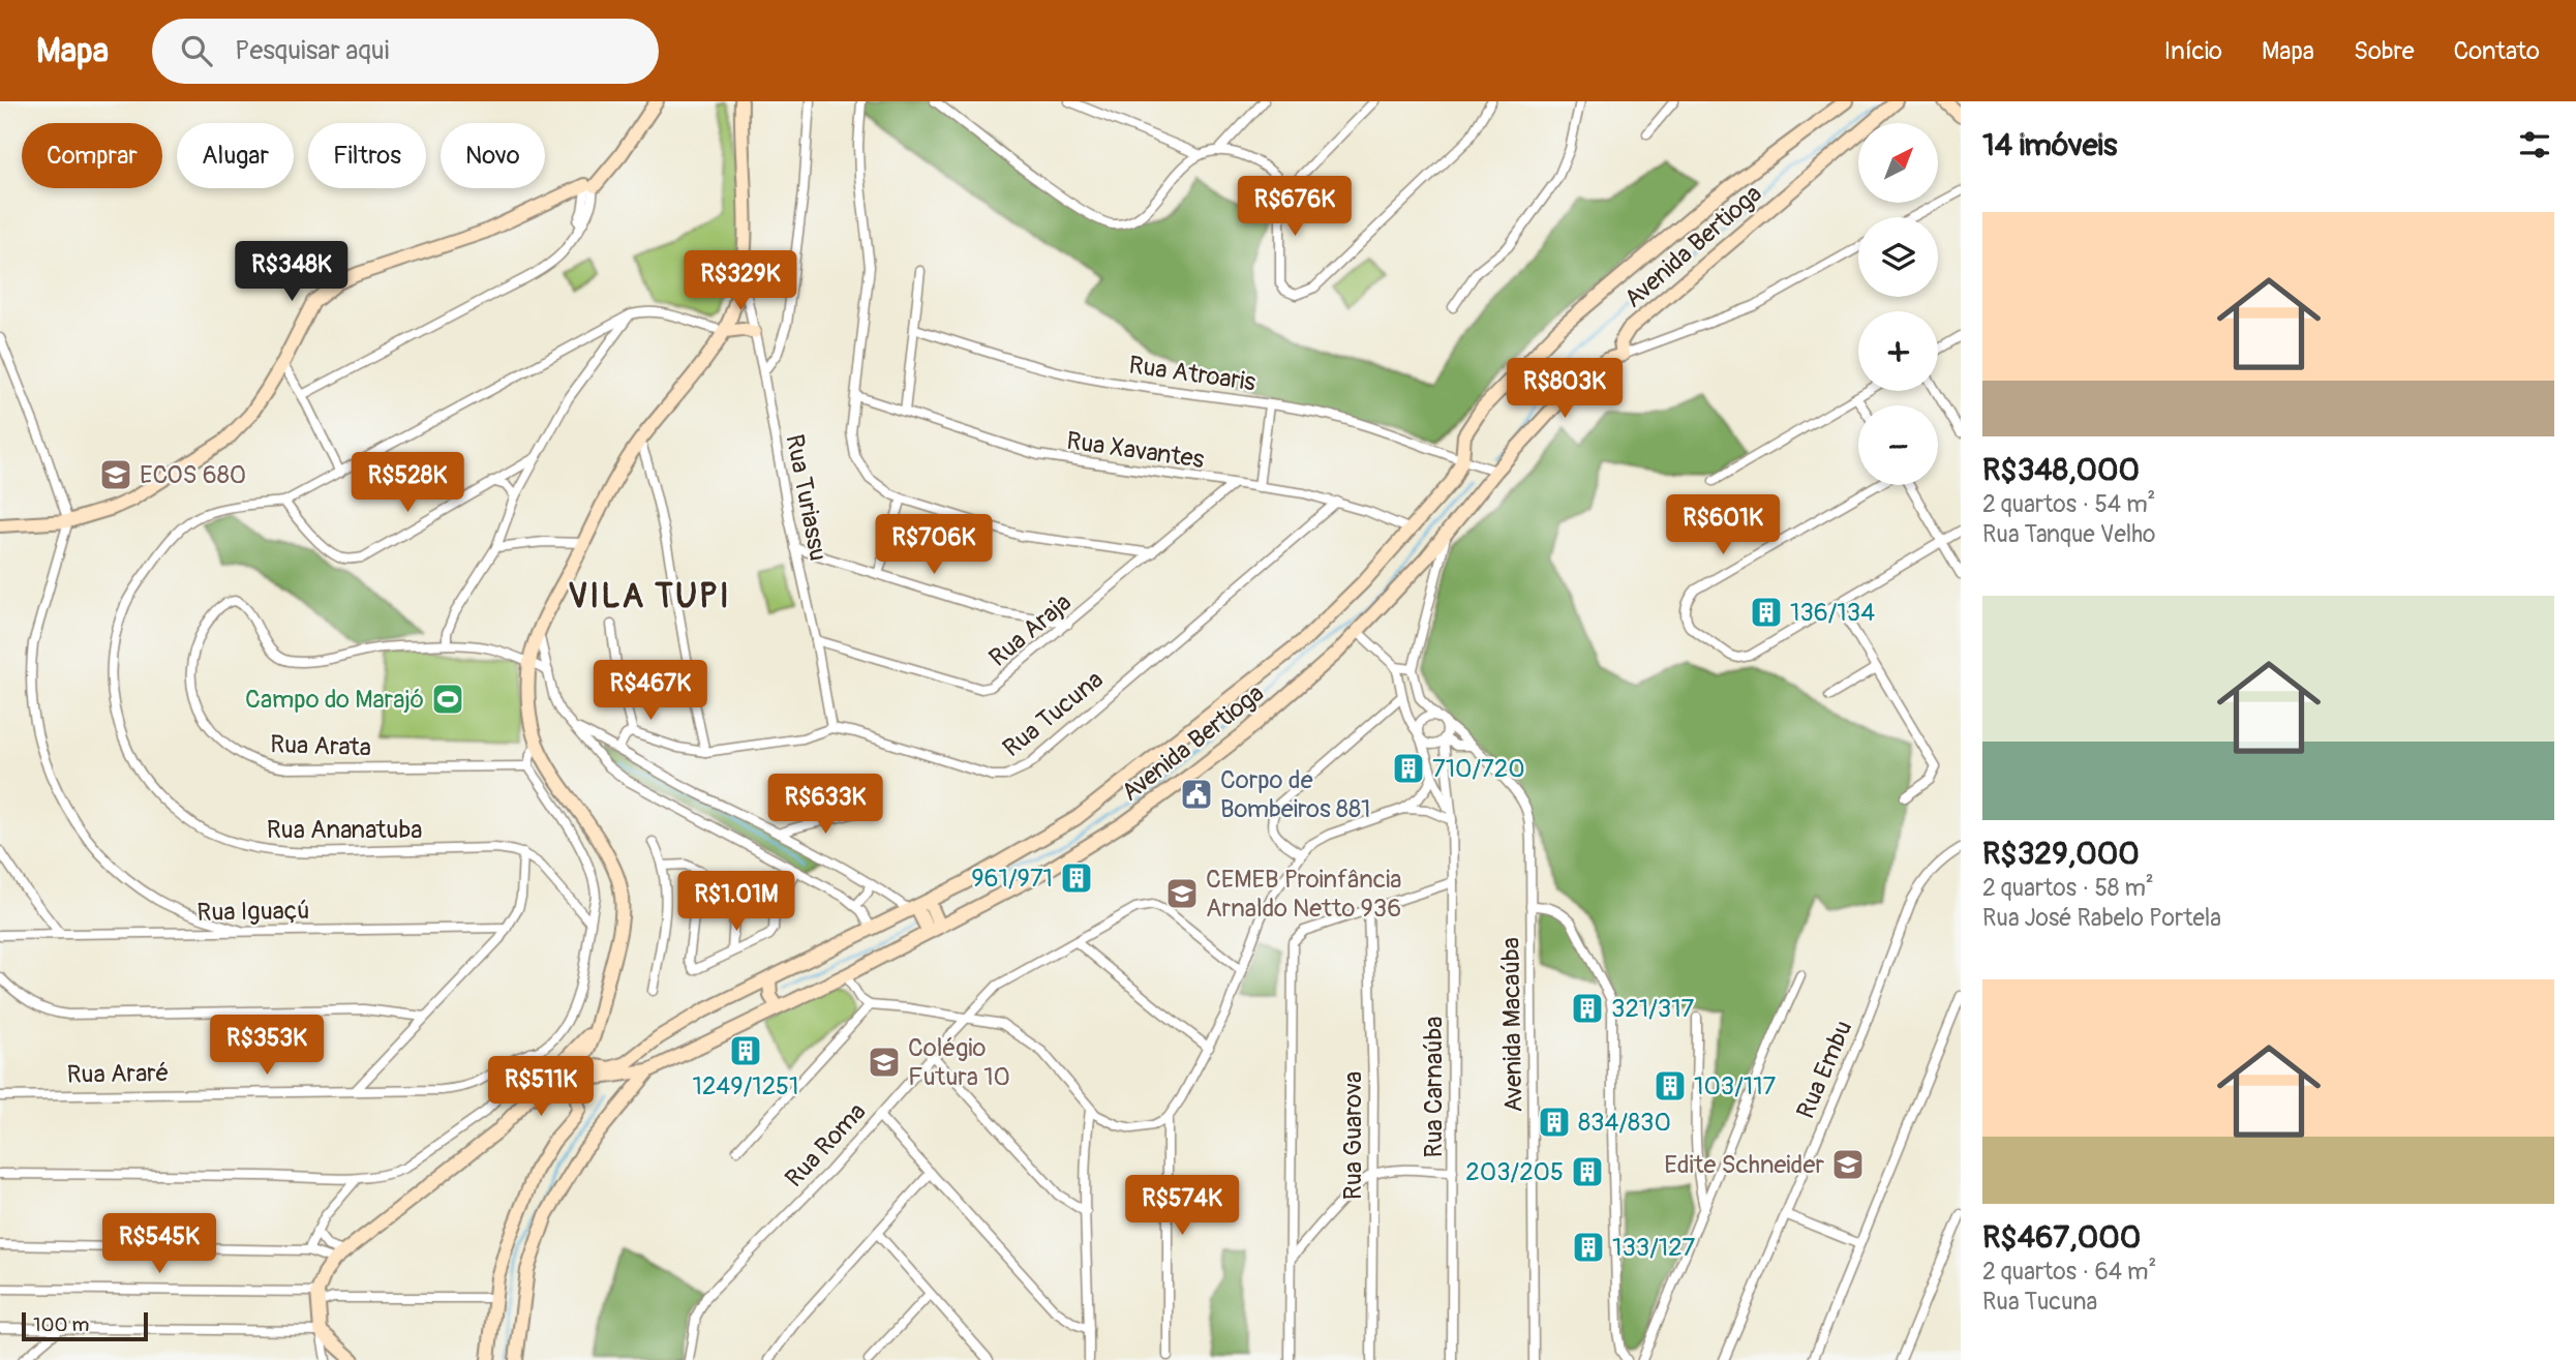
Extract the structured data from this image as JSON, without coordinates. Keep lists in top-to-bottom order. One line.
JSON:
{"streets":{"street":["Avenida Bertioga","Rua Atroaris","Rua Xavantes","Rua Turiassu","Rua Araja","Rua Tucuna","Rua Arata","Rua Ananatuba","Rua Iguaçú","Avenida Macaúba","Rua Embu","Rua Araré","Rua Carnaúba","Rua Guarova","Rua Roma"]},"crossings":[["Avenida Bertioga","Rua Atroaris"],["Avenida Bertioga","Rua Xavantes"],["Rua Xavantes","Rua Araja"],["Rua Xavantes","Rua Tucuna"],["Rua Turiassu","Rua Araja"],["Rua Turiassu","Rua Tucuna"],["Avenida Macaúba","Rua Carnaúba"]],"districts":["VILA TUPI"],"places":{"school or university":["ECOS 680","CEMEB Proinfância Arnaldo Netto 936","Colégio Futura 10","Edite Schneider"],"building":["136/134","710/720","961/971","321/317","1249/1251","103/117","834/830","203/205","133/127"],"sports":["Campo do Marajó"],"public building":["Corpo de Bombeiros 881"]},"scale_bar":"100 m","north":"top right","page":{"header":"Mapa","search":"Pesquisar aqui","nav":["Início","Mapa","Sobre","Contato"],"heading":"14 imóveis","map_buttons":["+","−"],"chip":["Comprar","Alugar","Filtros","Novo"],"price":["R$676K","R$348K","R$329K","R$803K","R$528K","R$601K","R$706K","R$467K","R$633K","R$1.01M","R$353K","R$511K","R$574K","R$545K"],"list":[{"name":"R$348,000","note":"2 quartos · 54 m² · Rua Tanque Velho"},{"name":"R$329,000","note":"2 quartos · 58 m² · Rua José Rabelo Portela"},{"name":"R$467,000","note":"2 quartos · 64 m² · Rua Tucuna"}],"scale":"100 m"}}
